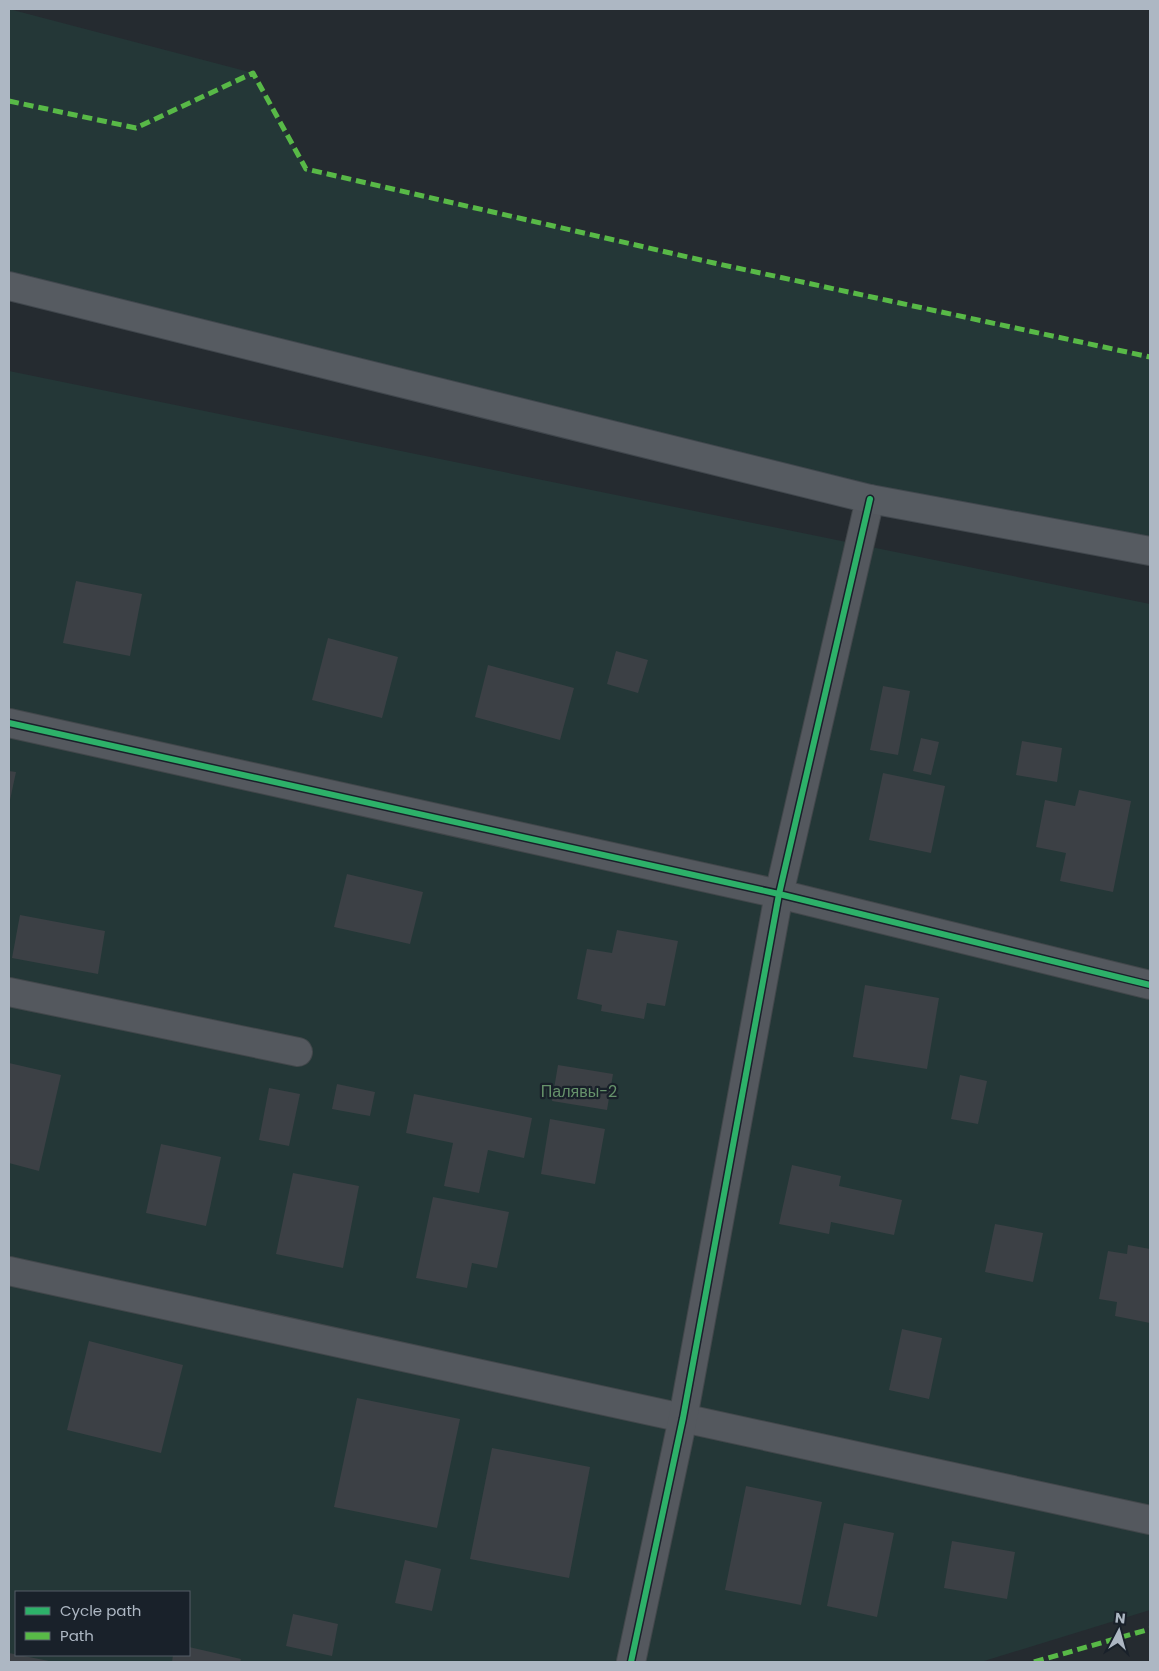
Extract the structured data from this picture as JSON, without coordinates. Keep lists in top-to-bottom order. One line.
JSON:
{"parks":["Палявы-2"],"legend":["Cycle path","Path"],"north":"top"}
